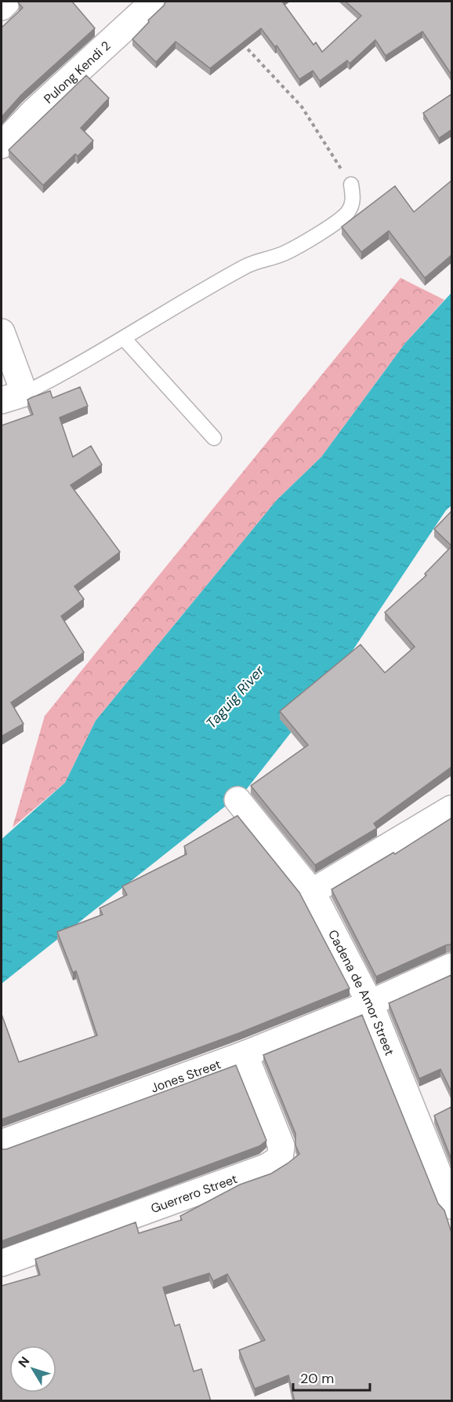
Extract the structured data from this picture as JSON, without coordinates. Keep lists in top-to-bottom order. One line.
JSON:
{"streets":{"street":["Pulong Kendi 2","Cadena de Amor Street","Jones Street","Guerrero Street"]},"crossings":[["Cadena de Amor Street","Jones Street"],["Jones Street","Guerrero Street"]],"water":["Taguig River"],"scale_bar":"20 m","north":"top left"}
